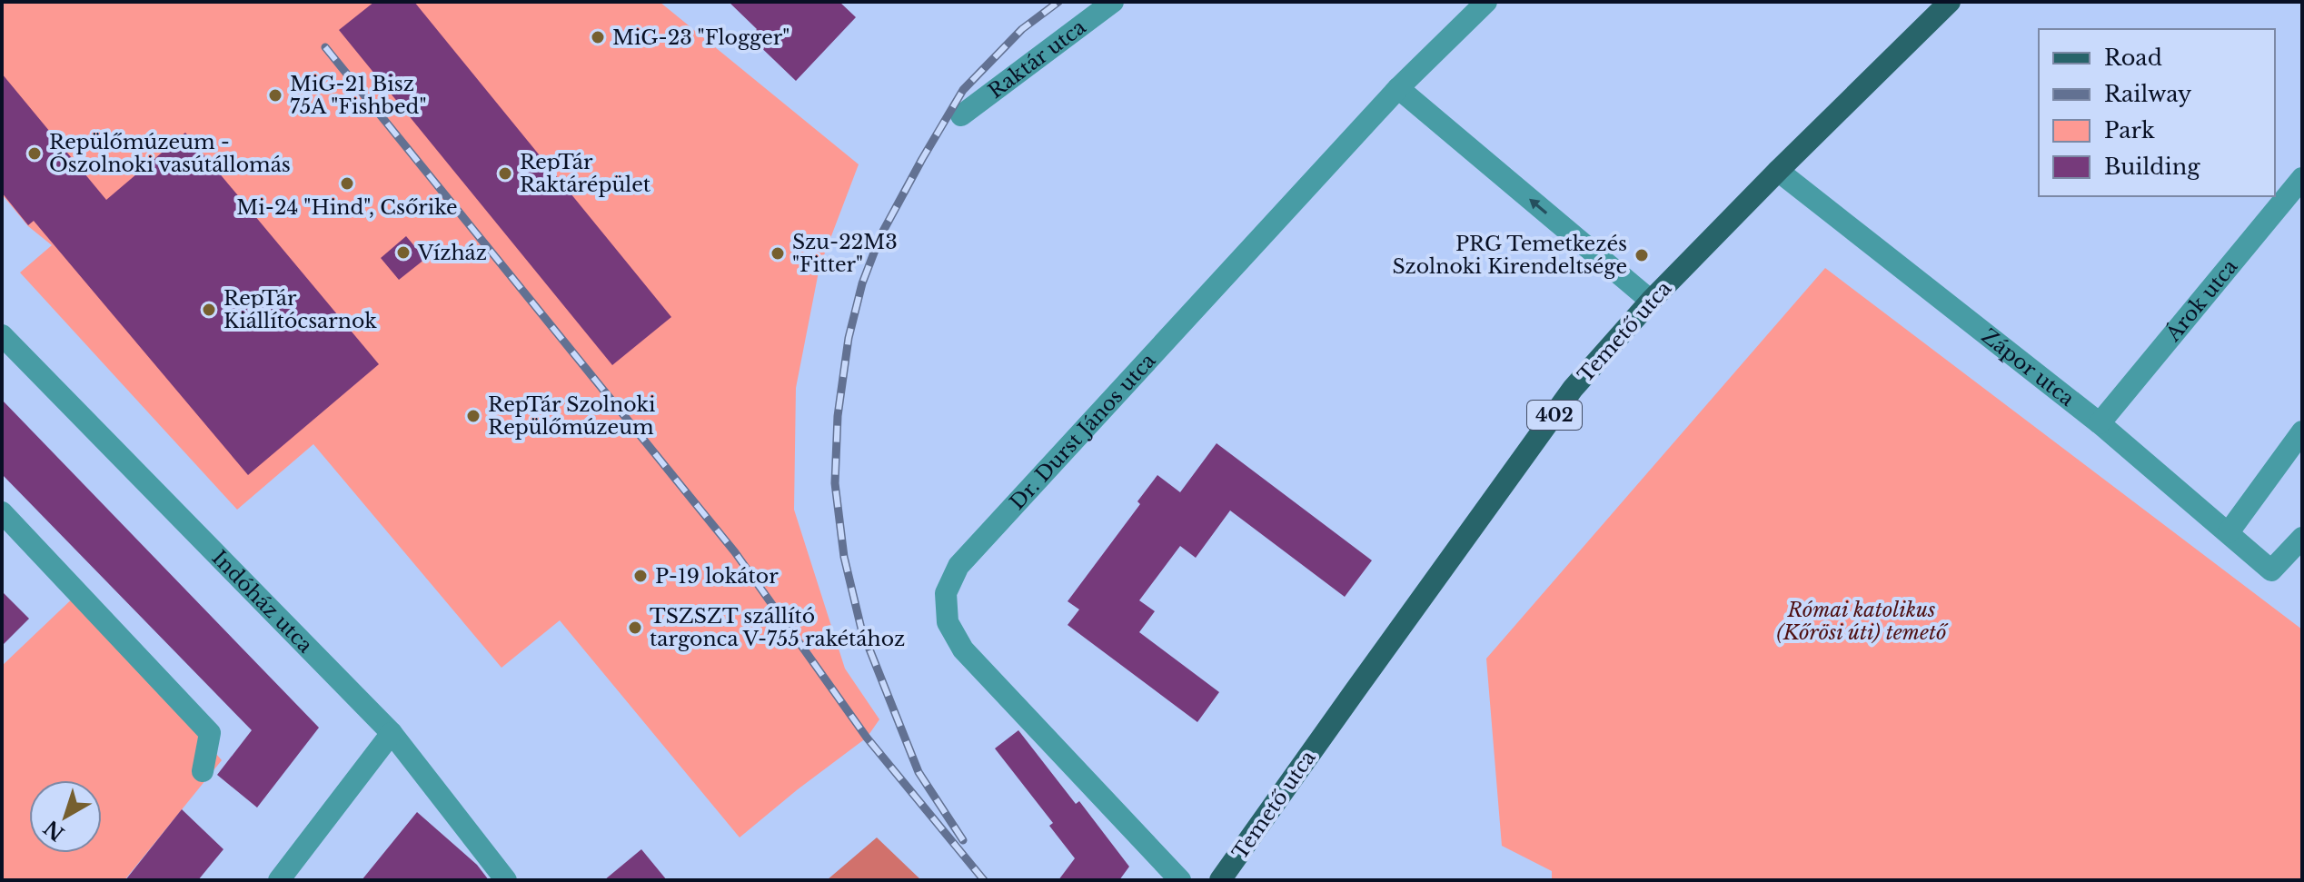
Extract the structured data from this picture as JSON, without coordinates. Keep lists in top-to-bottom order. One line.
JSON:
{"streets":{"main road":["Temető utca","402"],"street":["Raktár utca","Árok utca","Zápor utca","Dr. Durst János utca","Indóház utca"]},"crossings":[["Árok utca","Zápor utca"],["Temető utca","Zápor utca"]],"parks":["Római katolikus (Kőrösi úti) temető"],"places":["MiG-23 \"Flogger\"","MiG-21 Bisz 75A \"Fishbed\"","Repülőmúzeum - Ószolnoki vasútállomás","RepTár Raktárépület","Mi-24 \"Hind\", Csőrike","Vízház","Szu-22M3 \"Fitter\"","PRG Temetkezés Szolnoki Kirendeltsége","RepTár Kiállítócsarnok","RepTár Szolnoki Repülőmúzeum","P-19 lokátor","TSZSZT szállító targonca V-755 rakétához"],"legend":["Road","Railway","Park","Building"],"north":"bottom left"}
